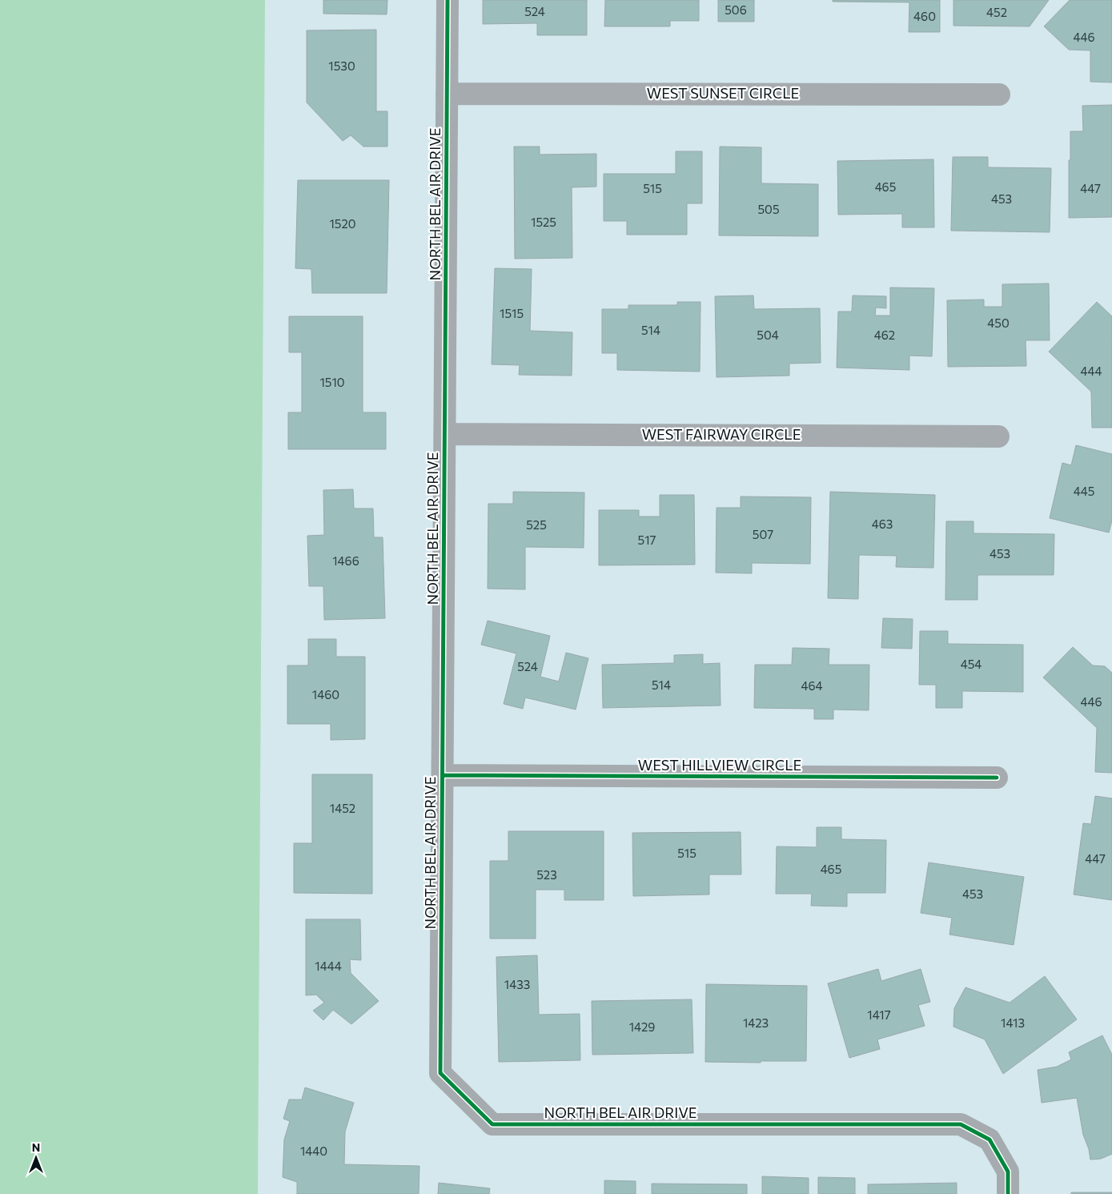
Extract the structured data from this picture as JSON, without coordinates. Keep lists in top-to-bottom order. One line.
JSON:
{"streets":{"street":["WEST SUNSET CIRCLE","NORTH BEL AIR DRIVE","WEST FAIRWAY CIRCLE","WEST HILLVIEW CIRCLE"]},"crossings":[["WEST SUNSET CIRCLE","NORTH BEL AIR DRIVE"],["NORTH BEL AIR DRIVE","WEST FAIRWAY CIRCLE"],["NORTH BEL AIR DRIVE","WEST HILLVIEW CIRCLE"]],"house_numbers":["506","524","452","460","446","1530","465","515","447","453","505","1525","1520","1515","450","514","504","462","444","1510","445","463","525","507","517","453","1466","454","524","514","464","1460","446","1452","515","447","465","523","453","1444","1433","1417","1423","1413","1429","1440"],"north":"top"}
